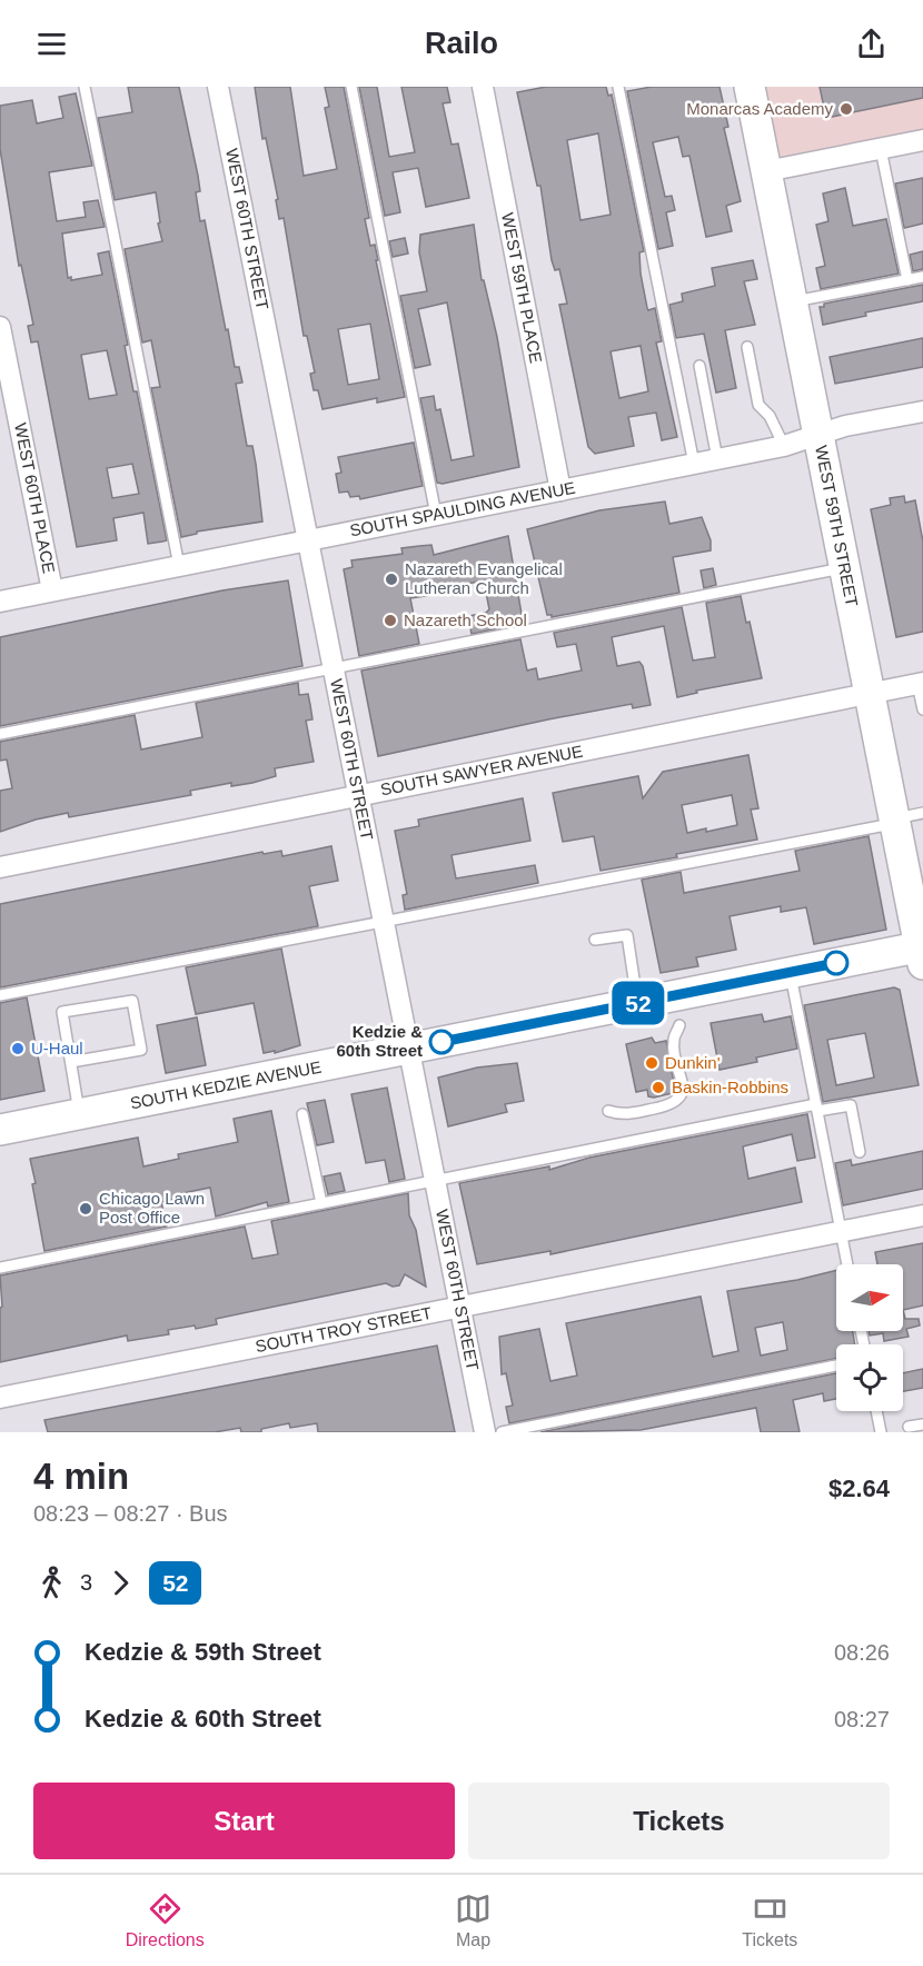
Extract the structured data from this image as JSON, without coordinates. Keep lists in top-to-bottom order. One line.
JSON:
{"streets":{"main road":["WEST 59TH STREET","SOUTH KEDZIE AVENUE"],"street":["WEST 60TH STREET","WEST 59TH PLACE","WEST 60TH PLACE","SOUTH SPAULDING AVENUE","SOUTH SAWYER AVENUE","SOUTH TROY STREET"]},"crossings":[["WEST 60TH STREET","SOUTH SPAULDING AVENUE"],["WEST 60TH STREET","SOUTH SAWYER AVENUE"],["WEST 60TH STREET","SOUTH KEDZIE AVENUE"],["WEST 60TH STREET","SOUTH TROY STREET"],["WEST 59TH PLACE","SOUTH SPAULDING AVENUE"],["WEST 60TH PLACE","SOUTH SPAULDING AVENUE"],["SOUTH SPAULDING AVENUE","WEST 59TH STREET"],["WEST 59TH STREET","SOUTH SAWYER AVENUE"],["WEST 59TH STREET","SOUTH KEDZIE AVENUE"]],"places":["Monarcas Academy","Nazareth Evangelical Lutheran Church","Nazareth School","Kedzie & 60th Street","U-Haul","Dunkin'","Baskin-Robbins","Chicago Lawn Post Office"],"lines":["bus line 52"],"north":"right","page":{"header":"Railo","on_map":"52","heading":["4 min","08:23 – 08:27 · Bus","$2.64"],"legs":["3","52"],"list":[{"name":"Kedzie & 59th Street","value":"08:26"},{"name":"Kedzie & 60th Street","value":"08:27"}],"buttons":["Start","Tickets"],"tabs":["Directions","Map","Tickets"]}}
